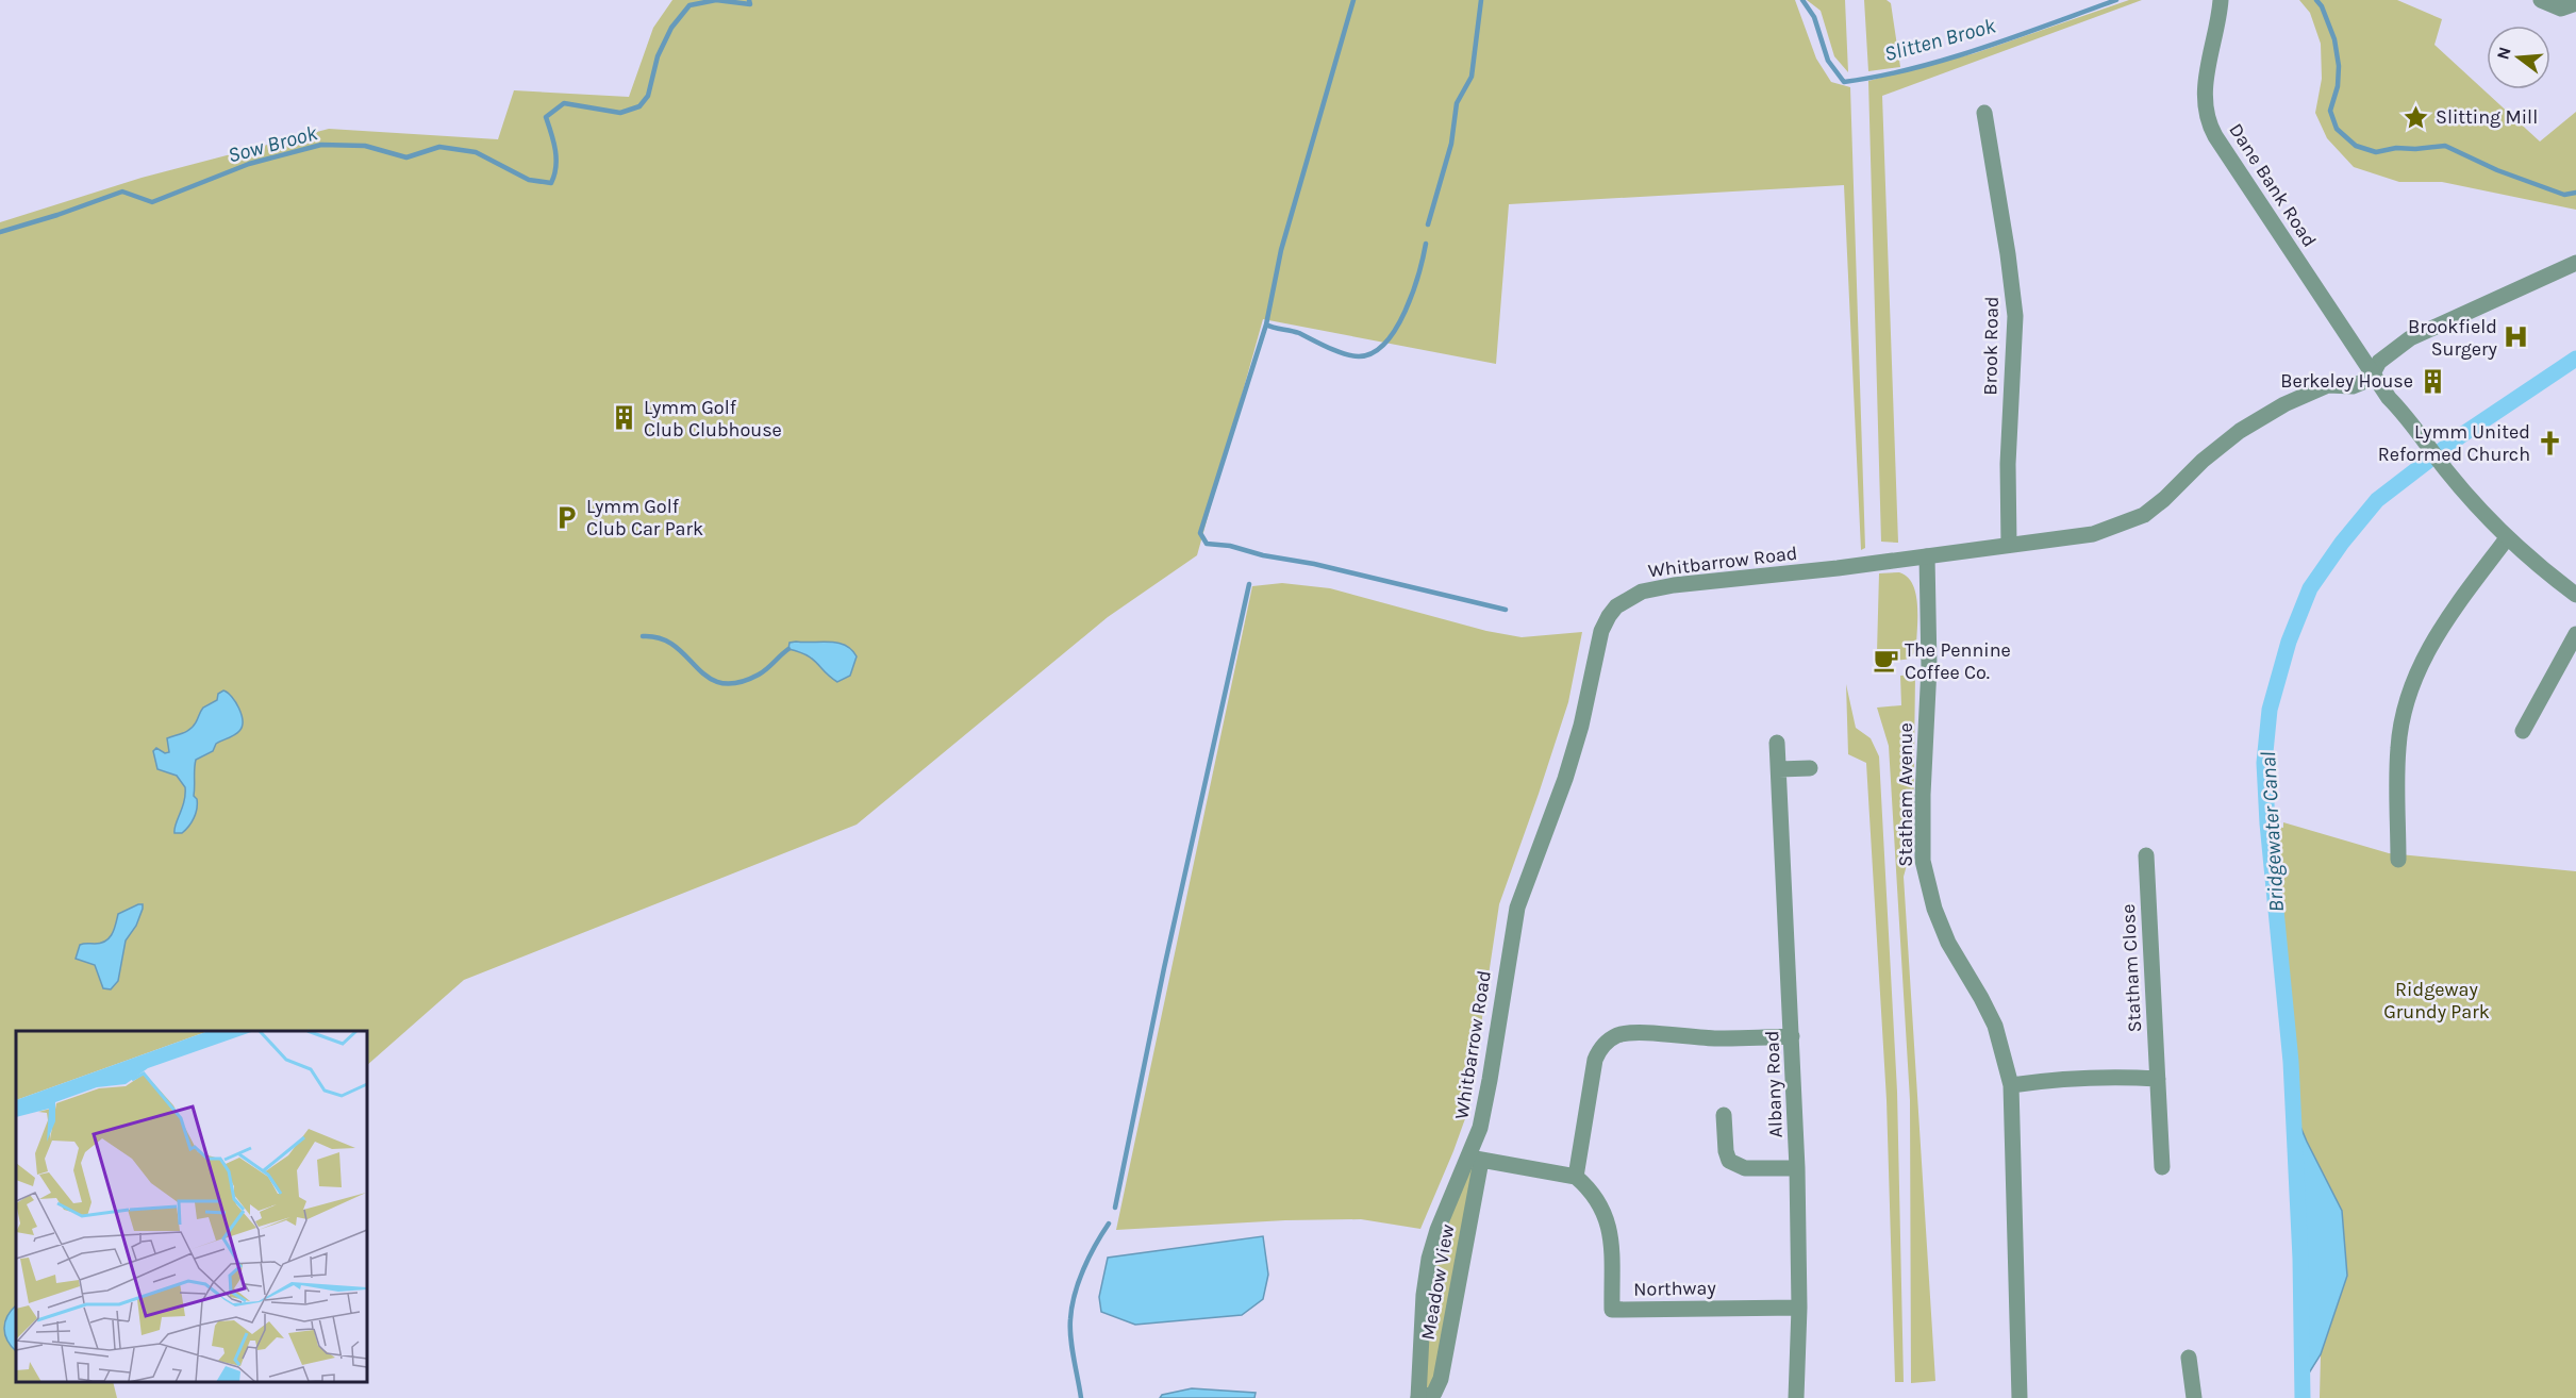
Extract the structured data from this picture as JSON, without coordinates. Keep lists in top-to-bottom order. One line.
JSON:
{"streets":{"street":["Dane Bank Road","Brook Road","Whitbarrow Road","Statham Avenue","Statham Close","Albany Road","Meadow View","Northway"]},"crossings":[["Dane Bank Road","Whitbarrow Road"],["Brook Road","Whitbarrow Road"],["Whitbarrow Road","Statham Avenue"],["Whitbarrow Road","Meadow View"],["Albany Road","Northway"]],"water":["Slitten Brook","Sow Brook","Bridgewater Canal"],"parks":["Ridgeway Grundy Park"],"places":{"place":["Slitting Mill"],"hospital":["Brookfield Surgery"],"building":["Berkeley House","Lymm Golf Club Clubhouse"],"church":["Lymm United Reformed Church"],"parking":["Lymm Golf Club Car Park"],"cafe":["The Pennine Coffee Co."]},"north":"left"}
